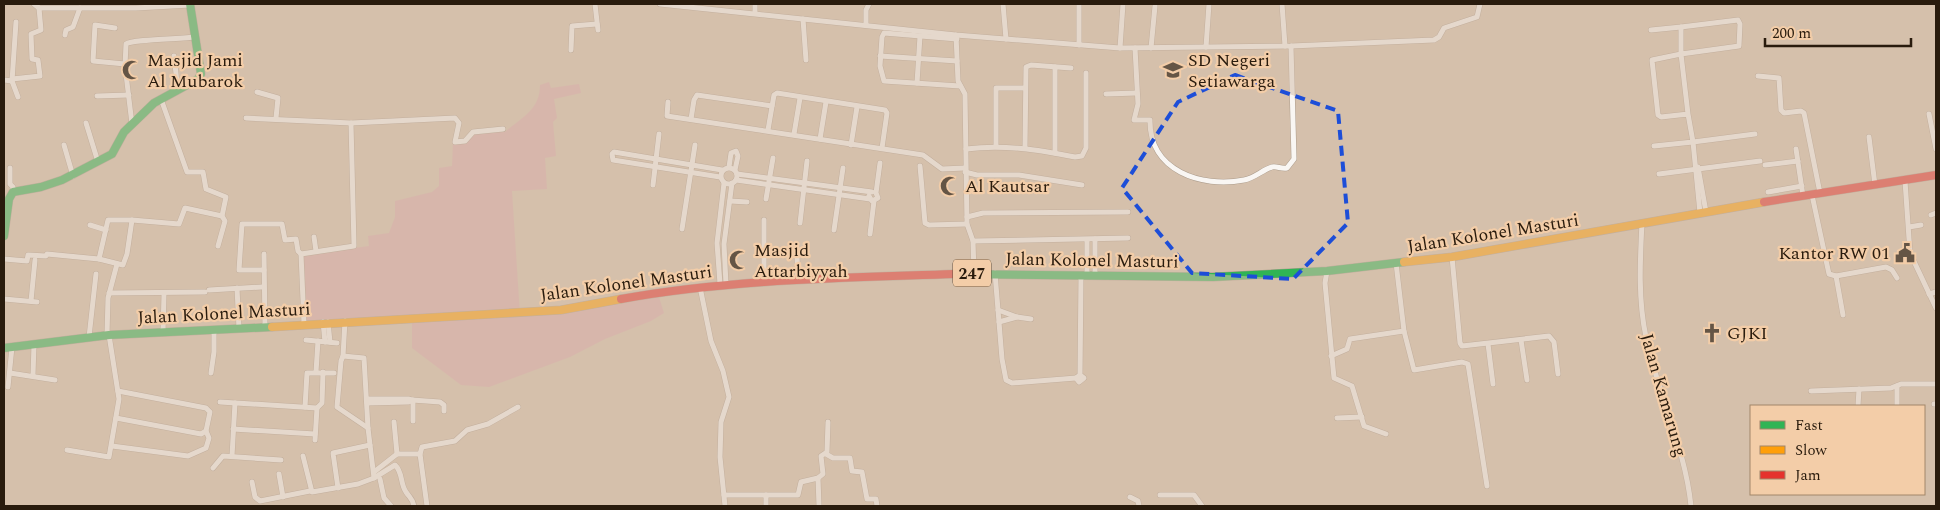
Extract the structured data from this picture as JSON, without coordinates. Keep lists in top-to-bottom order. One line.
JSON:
{"streets":{"main road":["Jalan Kolonel Masturi","247"],"street":["Jalan Kamarung"]},"crossings":[["Jalan Kolonel Masturi","Jalan Kamarung"]],"places":{"mosque":["Masjid Jami Al Mubarok","Al Kautsar","Masjid Attarbiyyah"],"school or university":["SD Negeri Setiawarga"],"public building":["Kantor RW 01"],"church":["GJKI"]},"legend":["Fast","Slow","Jam"],"scale_bar":"200 m"}
